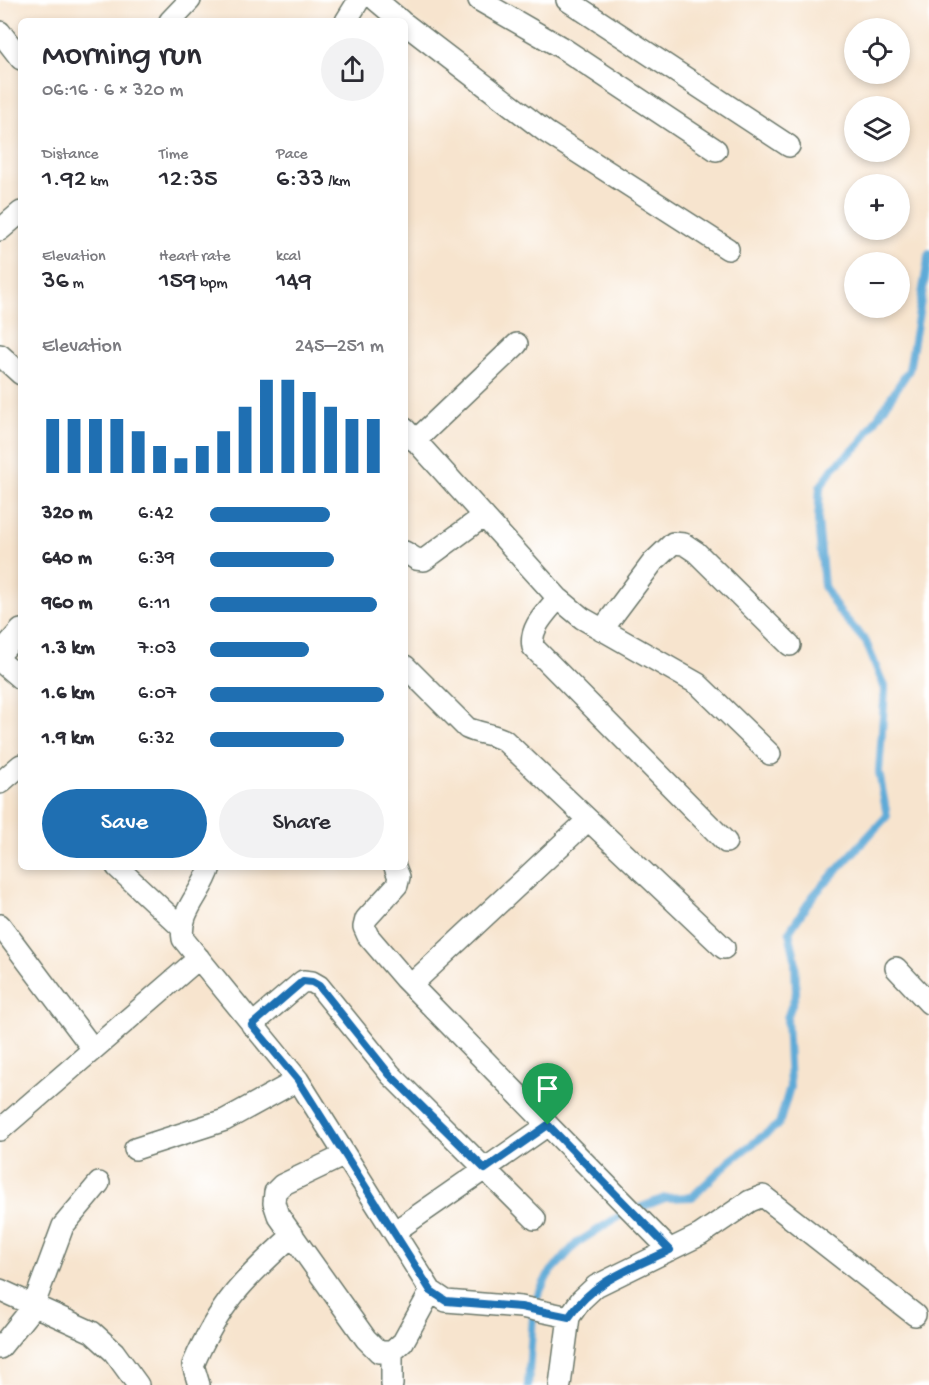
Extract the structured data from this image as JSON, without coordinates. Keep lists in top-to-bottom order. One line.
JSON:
{"page":{"map_buttons":["+","−"],"heading":["Morning run","06:16 · 6 × 320 m"],"stats":[["Distance","1.92 km"],["Time","12:35"],["Pace","6:33 /km"],["Elevation","36 m"],["Heart rate","159 bpm"],["kcal","149"]],"chart":["Elevation","245–251 m"],"list":[{"name":"320 m","note":"6:42"},{"name":"640 m","note":"6:39"},{"name":"960 m","note":"6:11"},{"name":"1.3 km","note":"7:03"},{"name":"1.6 km","note":"6:07"},{"name":"1.9 km","note":"6:32"}],"buttons":["Save","Share"]}}
